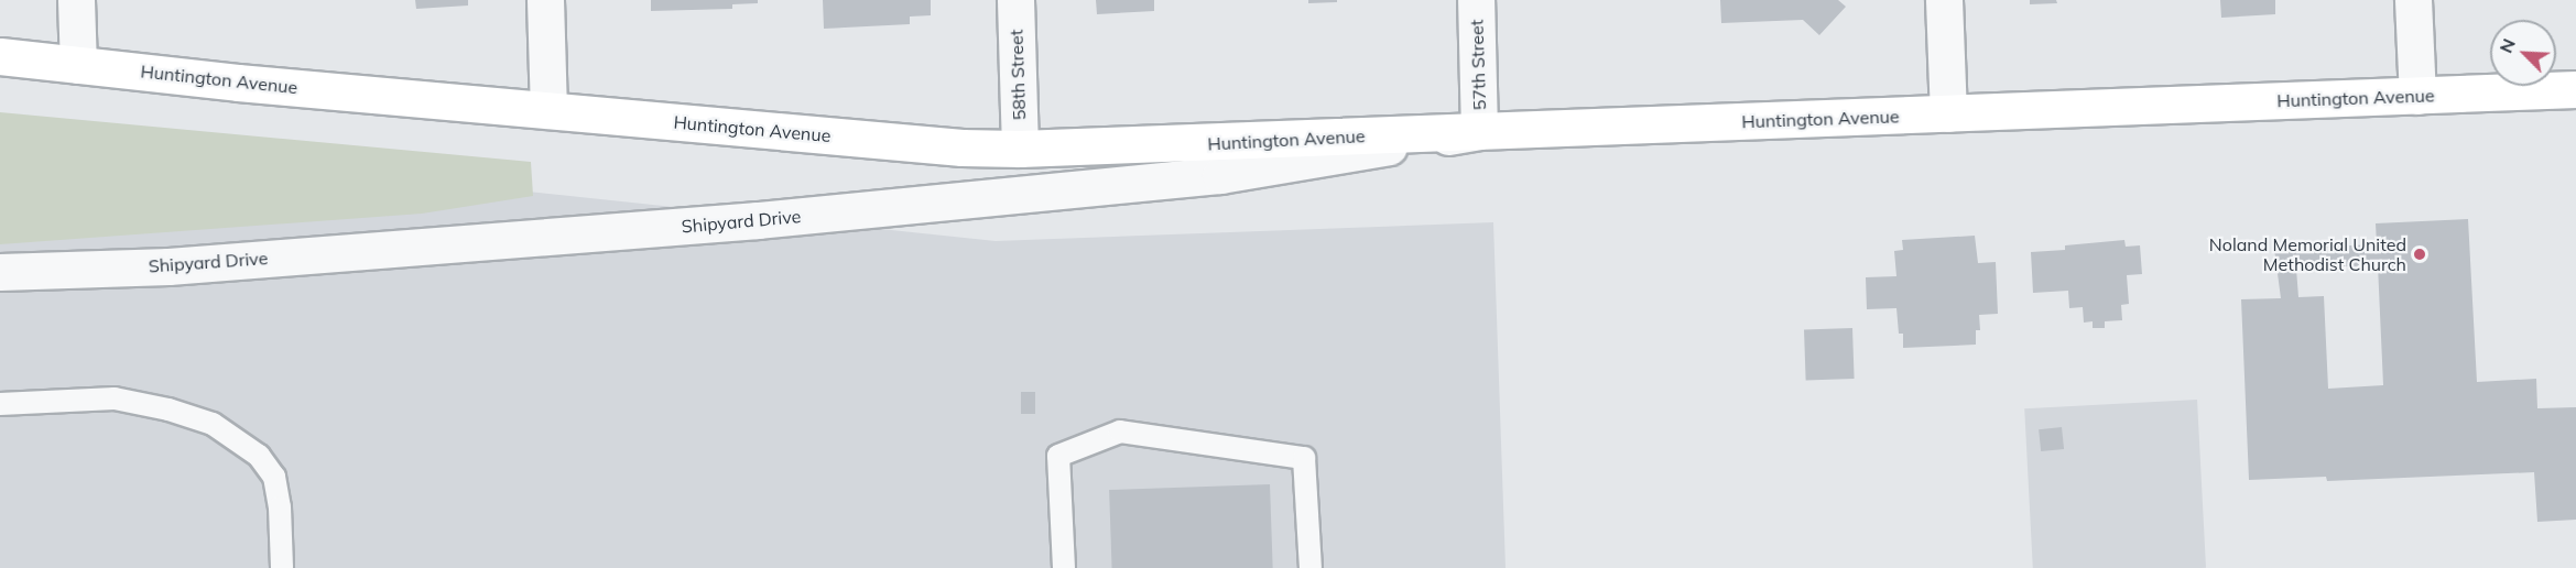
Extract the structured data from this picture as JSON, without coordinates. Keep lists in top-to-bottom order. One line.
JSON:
{"streets":{"main road":["Huntington Avenue"],"street":["57th Street","58th Street","Shipyard Drive"]},"crossings":[["57th Street","Huntington Avenue"],["57th Street","Shipyard Drive"],["58th Street","Huntington Avenue"],["Huntington Avenue","Shipyard Drive"]],"places":["Noland Memorial United Methodist Church"],"north":"top left"}
